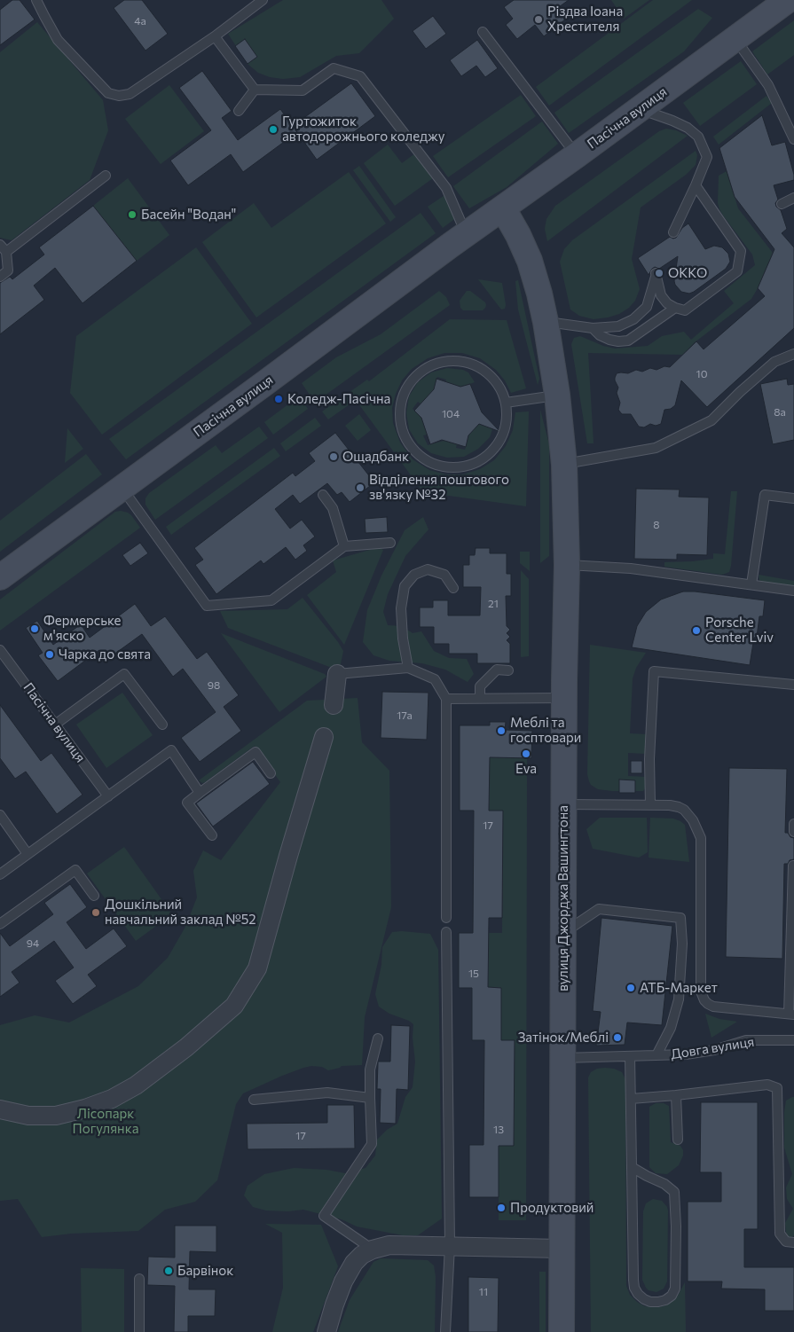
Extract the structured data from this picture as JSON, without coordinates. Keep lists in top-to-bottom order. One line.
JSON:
{"streets":{"main road":["Пасічна вулиця","вулиця Джорджа Вашингтона"],"lane":["Довга вулиця"]},"crossings":[["Пасічна вулиця","вулиця Джорджа Вашингтона"],["вулиця Джорджа Вашингтона","Довга вулиця"]],"parks":["Лісопарк Погулянка"],"places":["Різдва Іоана Хрестителя","Гуртожиток автодорожнього коледжу","Басейн \"Водан\"","ОККО","Коледж-Пасічна","Ощадбанк","Відділення поштового зв'язку №32","Фермерське м'яско","Porsche Center Lviv","Чарка до свята","Меблі та госптовари","Eva","Дошкільний навчальний заклад №52","АТБ-Маркет","Затінок/Меблі","Продуктовий","Барвінок"],"house_numbers":["4а","10","8а","104","8","21","98","17а","17","94","15","13","17","11"]}
